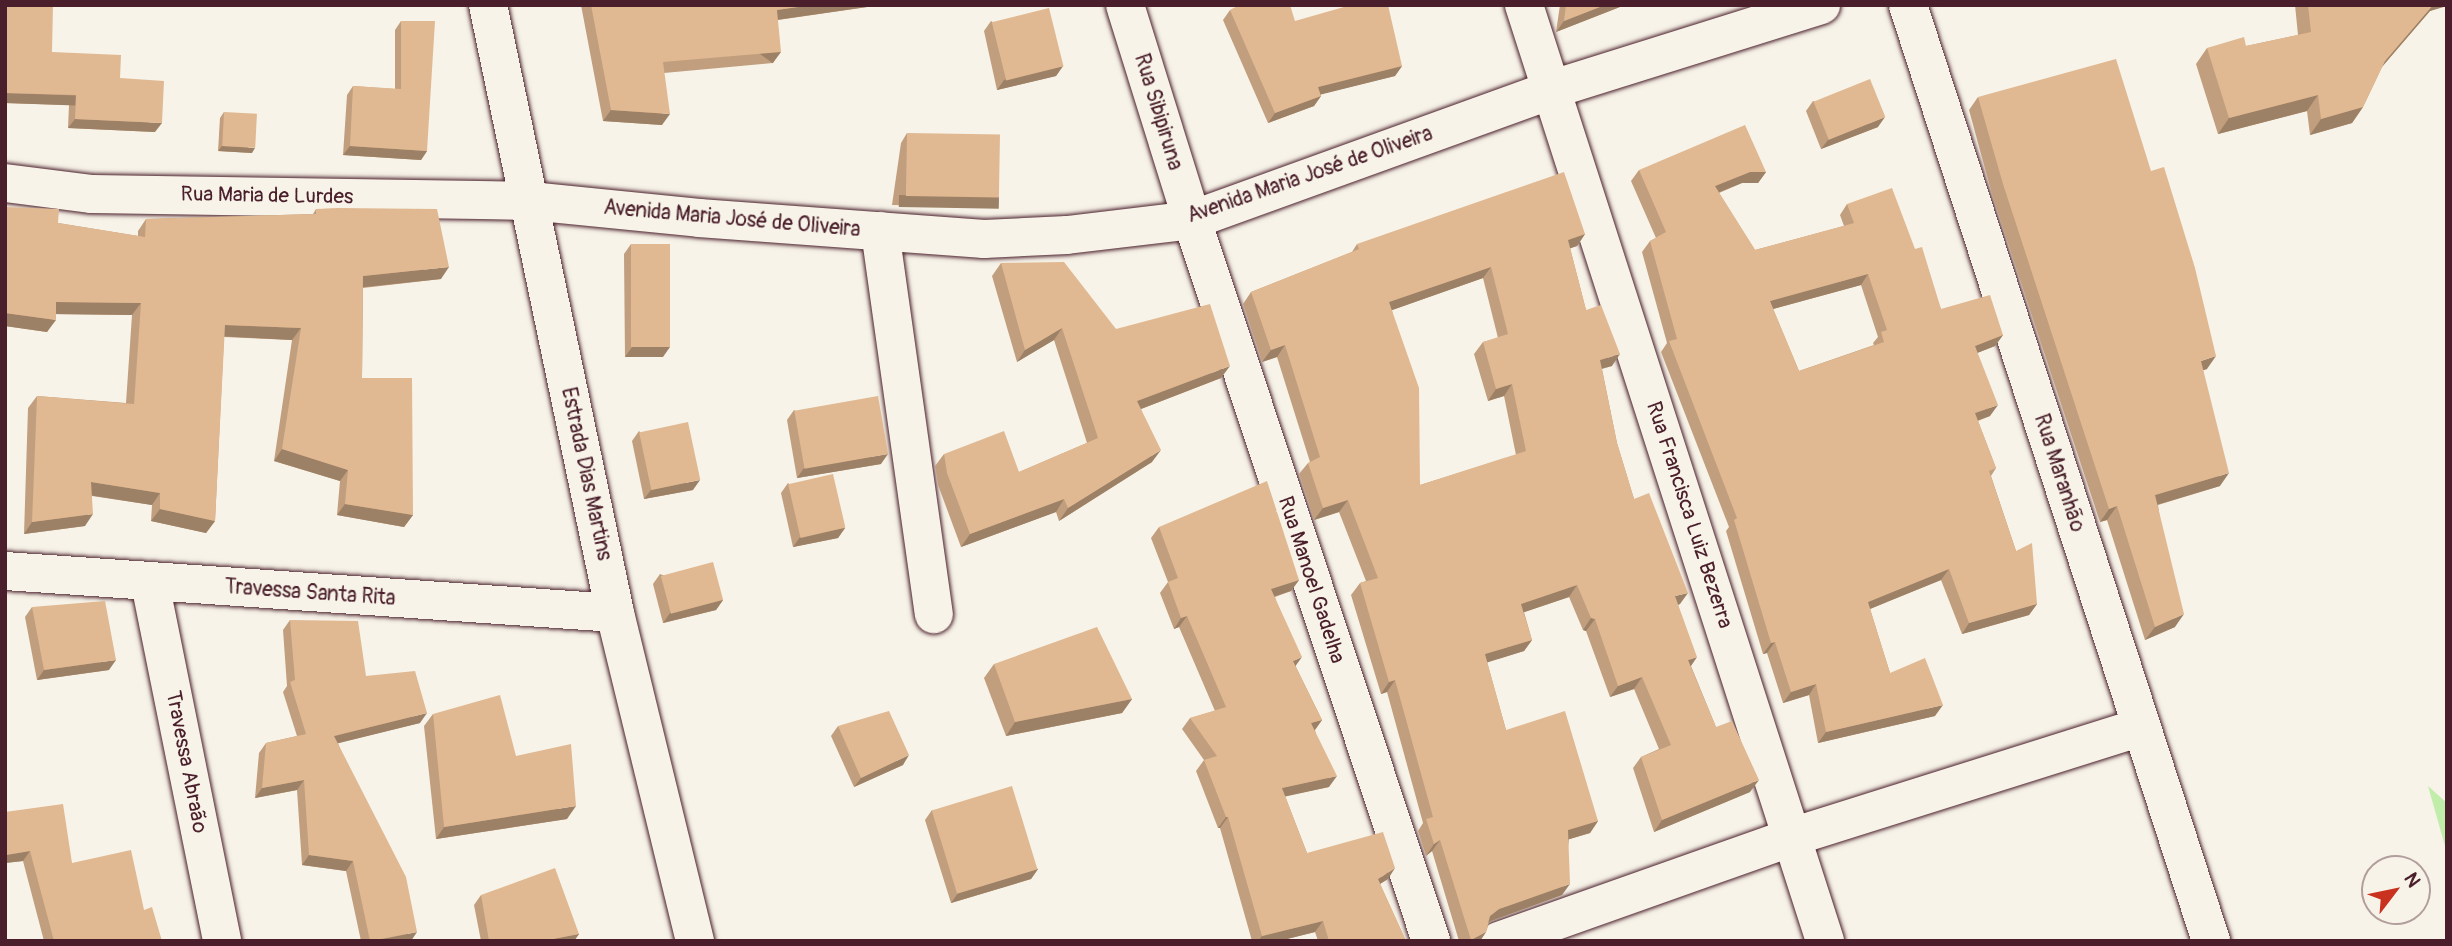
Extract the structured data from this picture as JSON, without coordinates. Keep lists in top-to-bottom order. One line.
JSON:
{"streets":{"street":["Rua Sibipiruna","Avenida Maria José de Oliveira","Rua Maria de Lurdes","Rua Maranhão","Estrada Dias Martins","Rua Francisca Luiz Bezerra","Rua Manoel Gadelha","Travessa Santa Rita","Travessa Abraão"]},"crossings":[["Rua Sibipiruna","Avenida Maria José de Oliveira"],["Rua Sibipiruna","Rua Manoel Gadelha"],["Avenida Maria José de Oliveira","Rua Maria de Lurdes"],["Avenida Maria José de Oliveira","Estrada Dias Martins"],["Avenida Maria José de Oliveira","Rua Francisca Luiz Bezerra"],["Avenida Maria José de Oliveira","Rua Manoel Gadelha"],["Rua Maria de Lurdes","Estrada Dias Martins"],["Estrada Dias Martins","Travessa Santa Rita"],["Travessa Santa Rita","Travessa Abraão"]],"north":"top right"}
